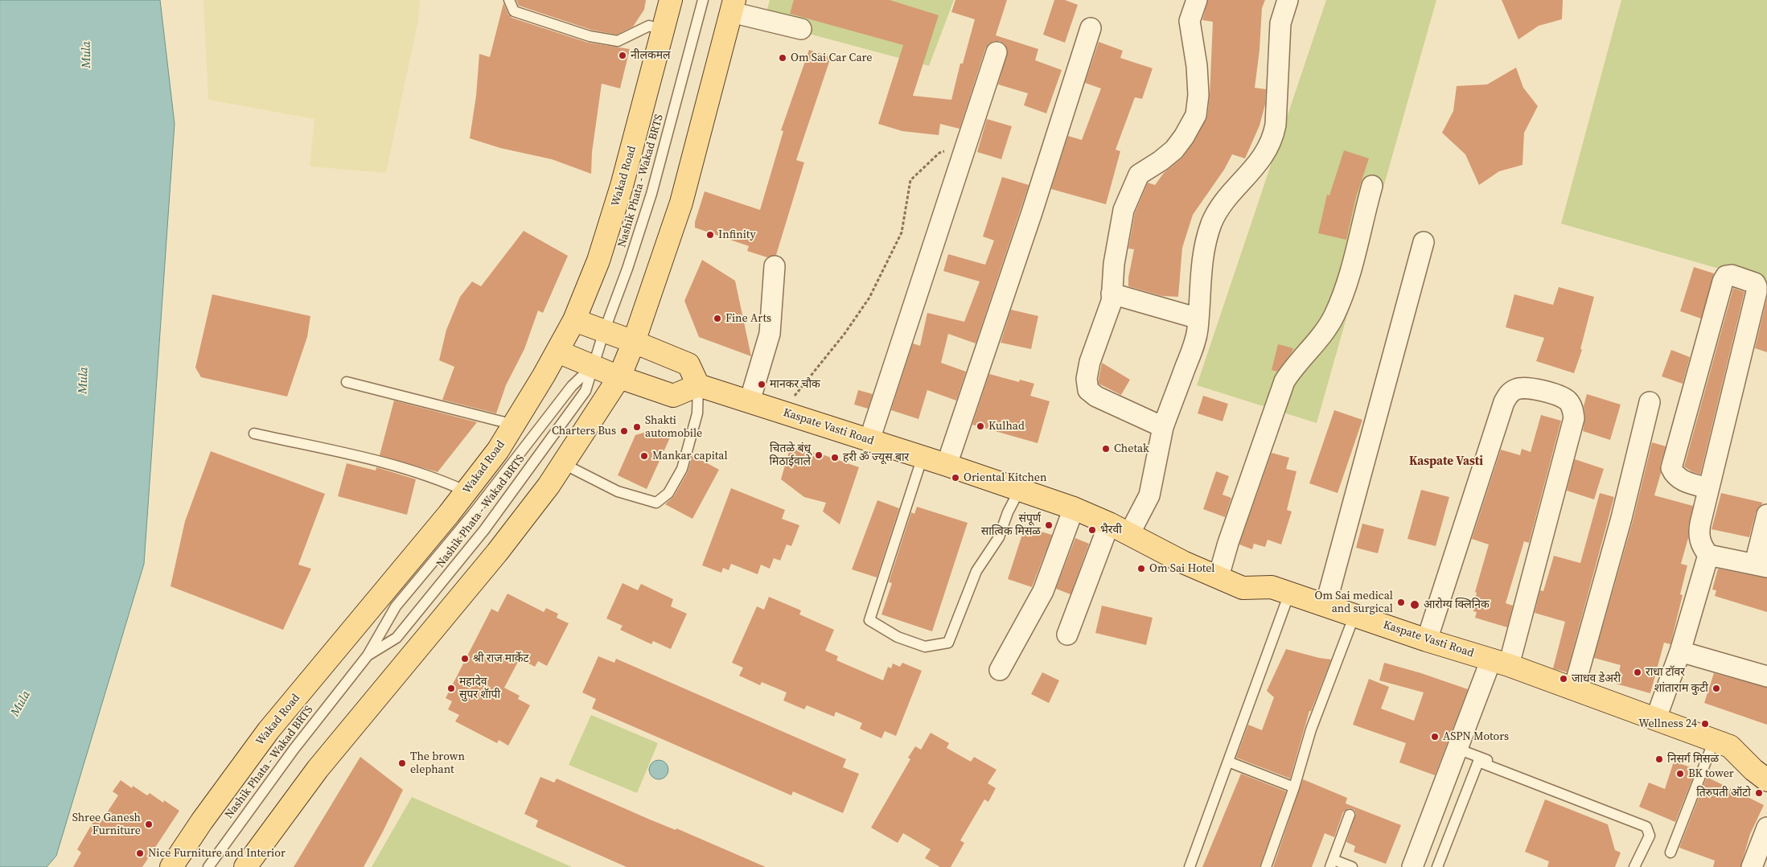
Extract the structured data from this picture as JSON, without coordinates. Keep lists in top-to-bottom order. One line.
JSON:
{"streets":{"main road":["Wakad Road","Kaspate Vasti Road"],"lane":["Nashik Phata - Wakad BRTS"]},"districts":["Kaspate Vasti"],"water":["Mula"],"places":["नीलकमल","Om Sai Car Care","Infinity","Fine Arts","मानकर चौक","Kulhad","Shakti automobile","Charters Bus","Chetak","चितळे बंधू मिठाईवाले","Mankar capital","हरी ॐ ज्यूस बार","Oriental Kitchen","संपूर्ण सात्विक मिसळ","भैरवी","Om Sai Hotel","Om Sai medical and surgical","आरोग्य क्लिनिक","श्री राज मार्केट","राधा टॉवर","जाधव डेअरी","महादेव सुपर शॅापी","शांताराम कुटी","Wellness 24","ASPN Motors","निसर्ग मिसळ","The brown elephant","BK tower","तिरुपती ऑटो","Shree Ganesh Furniture","Nice Furniture and Interior"]}
